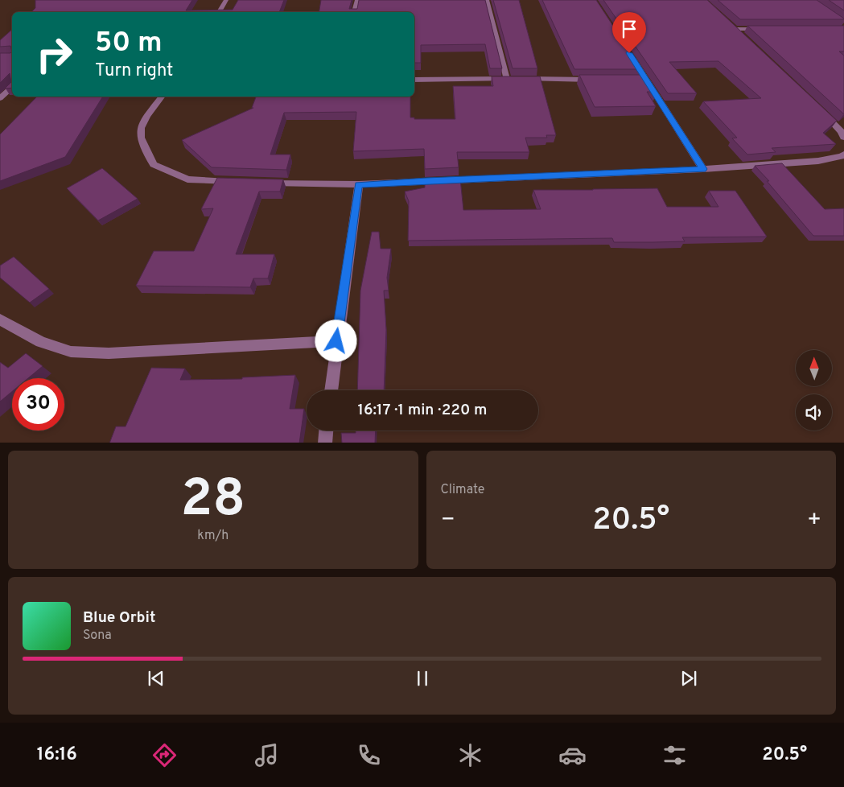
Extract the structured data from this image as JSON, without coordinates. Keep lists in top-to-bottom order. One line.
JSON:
{"north":"top","page":{"turn":["50 m","Turn right"],"limit":"30","trip":"16:17 · 1 min · 220 m","tile":[["28","km/h"],"Climate"],"heat":["−","20.5°","+"],"song":["Blue Orbit","Sona"],"tabs":["16:16","20.5°"]}}
